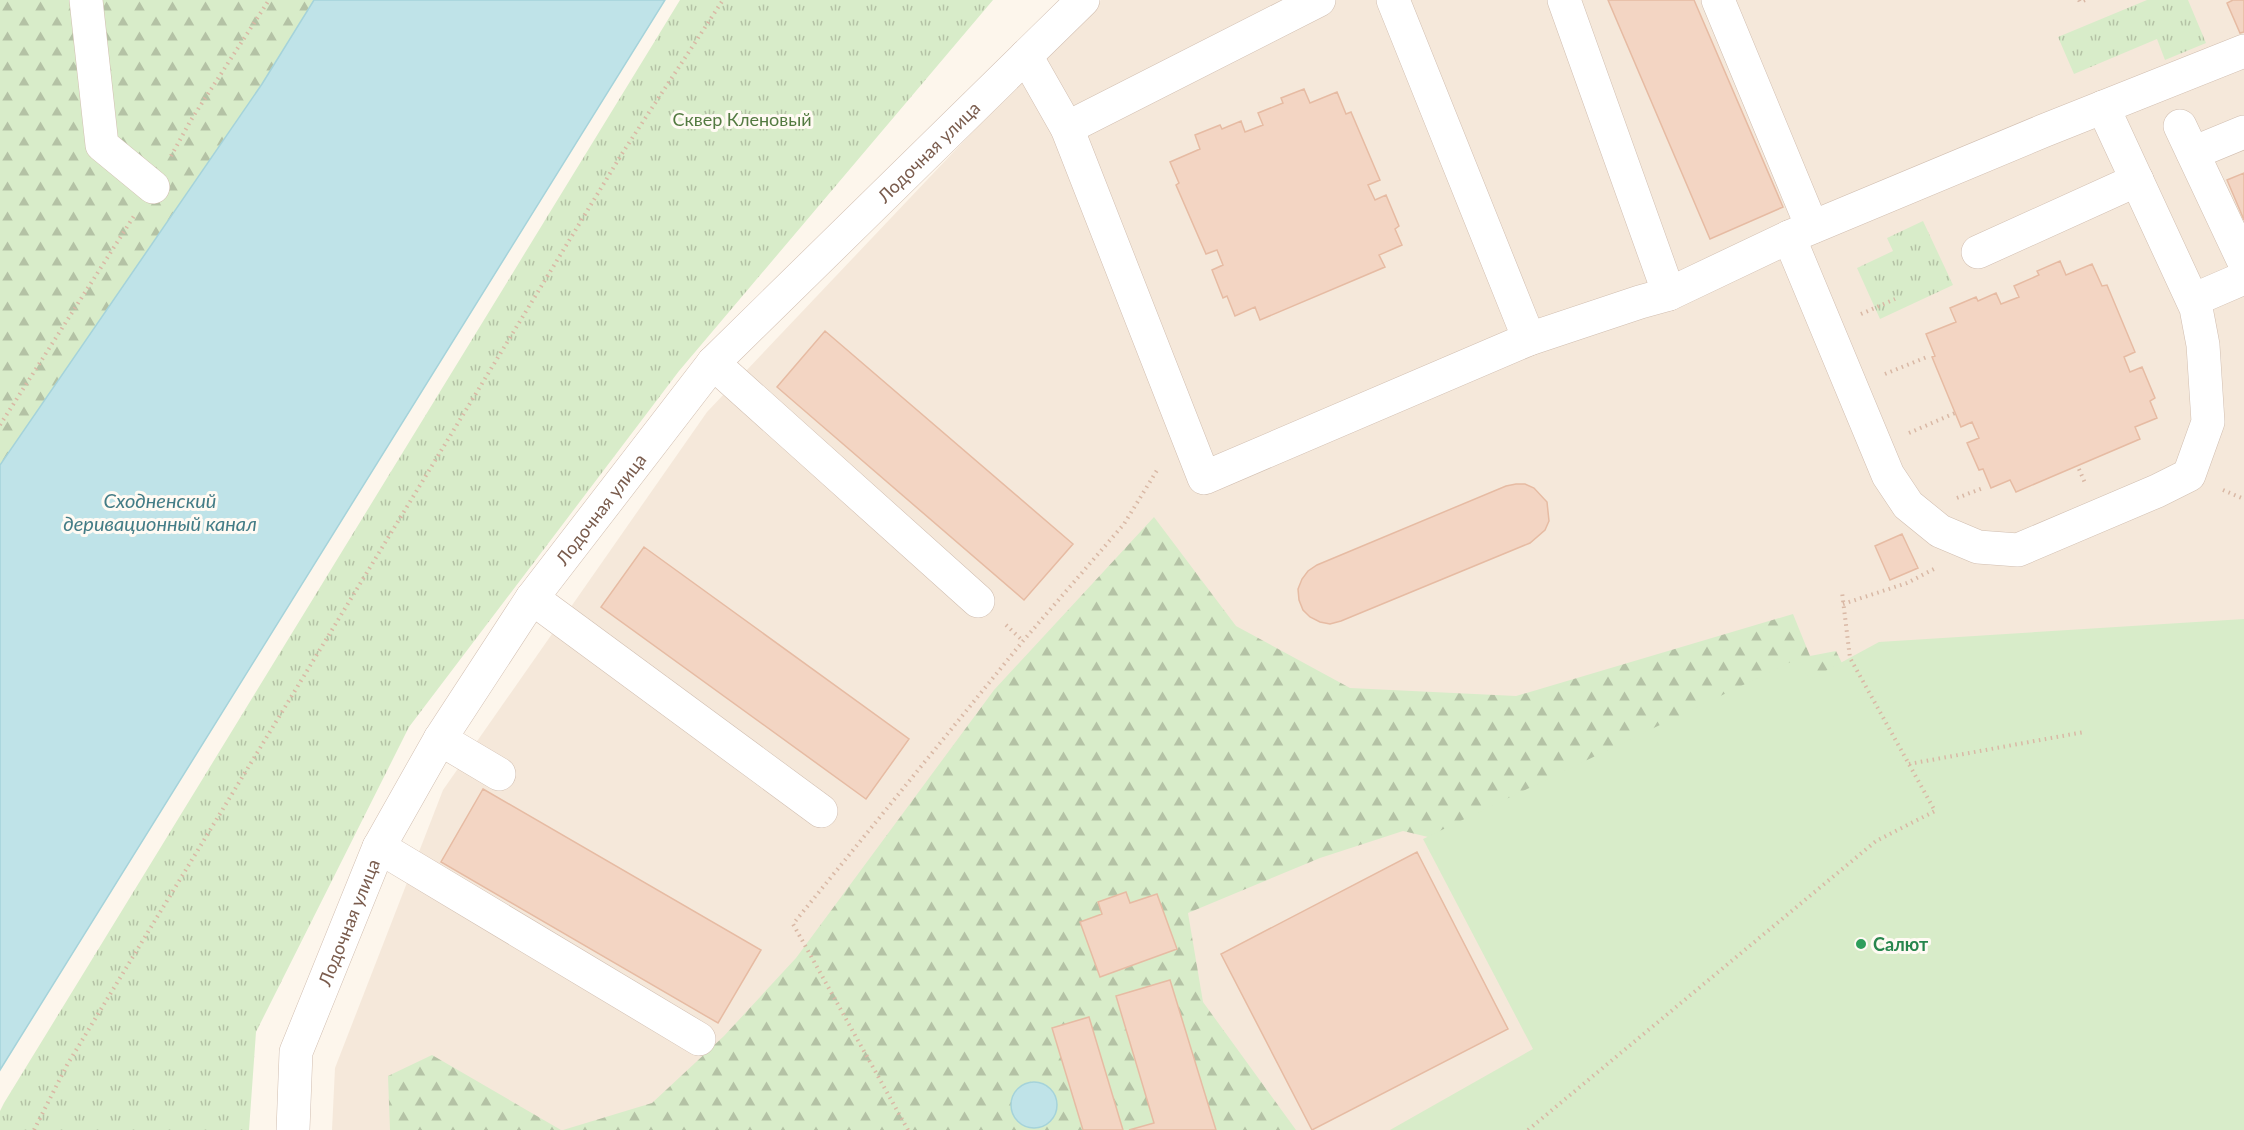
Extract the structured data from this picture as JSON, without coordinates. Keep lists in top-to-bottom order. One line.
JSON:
{"streets":{"street":["Лодочная улица"]},"water":["Сходненский деривационный канал"],"parks":["Сквер Кленовый"],"places":["Салют"]}
